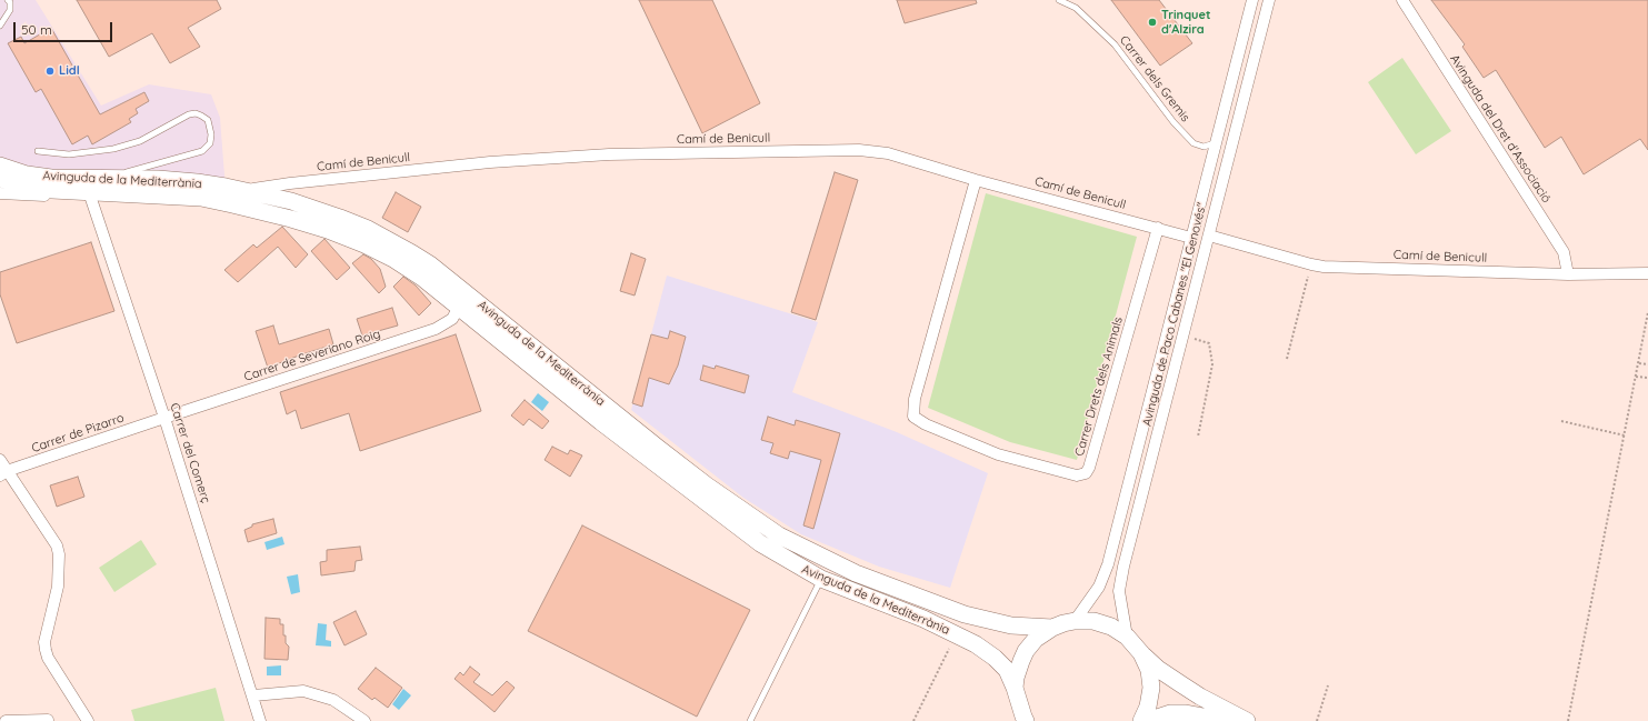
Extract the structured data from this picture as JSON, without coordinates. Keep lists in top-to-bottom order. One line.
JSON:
{"streets":{"main road":["Avinguda de la Mediterrània"],"street":["Avinguda del Dret d'Associació","Camí de Benicull","Avinguda de Paco Cabanes \"El Genovés\"","Carrer de Severiano Roig","Carrer Drets dels Animals","Carrer de Pizarro","Carrer del Comerç"],"lane":["Carrer dels Gremis"]},"crossings":[["Carrer dels Gremis","Avinguda de Paco Cabanes \"El Genovés\""],["Avinguda del Dret d'Associació","Camí de Benicull"],["Camí de Benicull","Avinguda de la Mediterrània"],["Camí de Benicull","Avinguda de Paco Cabanes \"El Genovés\""],["Camí de Benicull","Carrer Drets dels Animals"],["Avinguda de la Mediterrània","Carrer de Severiano Roig"],["Carrer de Severiano Roig","Carrer de Pizarro"],["Carrer de Severiano Roig","Carrer del Comerç"],["Carrer de Pizarro","Carrer del Comerç"]],"places":["Trinquet d'Alzira","Lidl"],"scale_bar":"50 m"}
